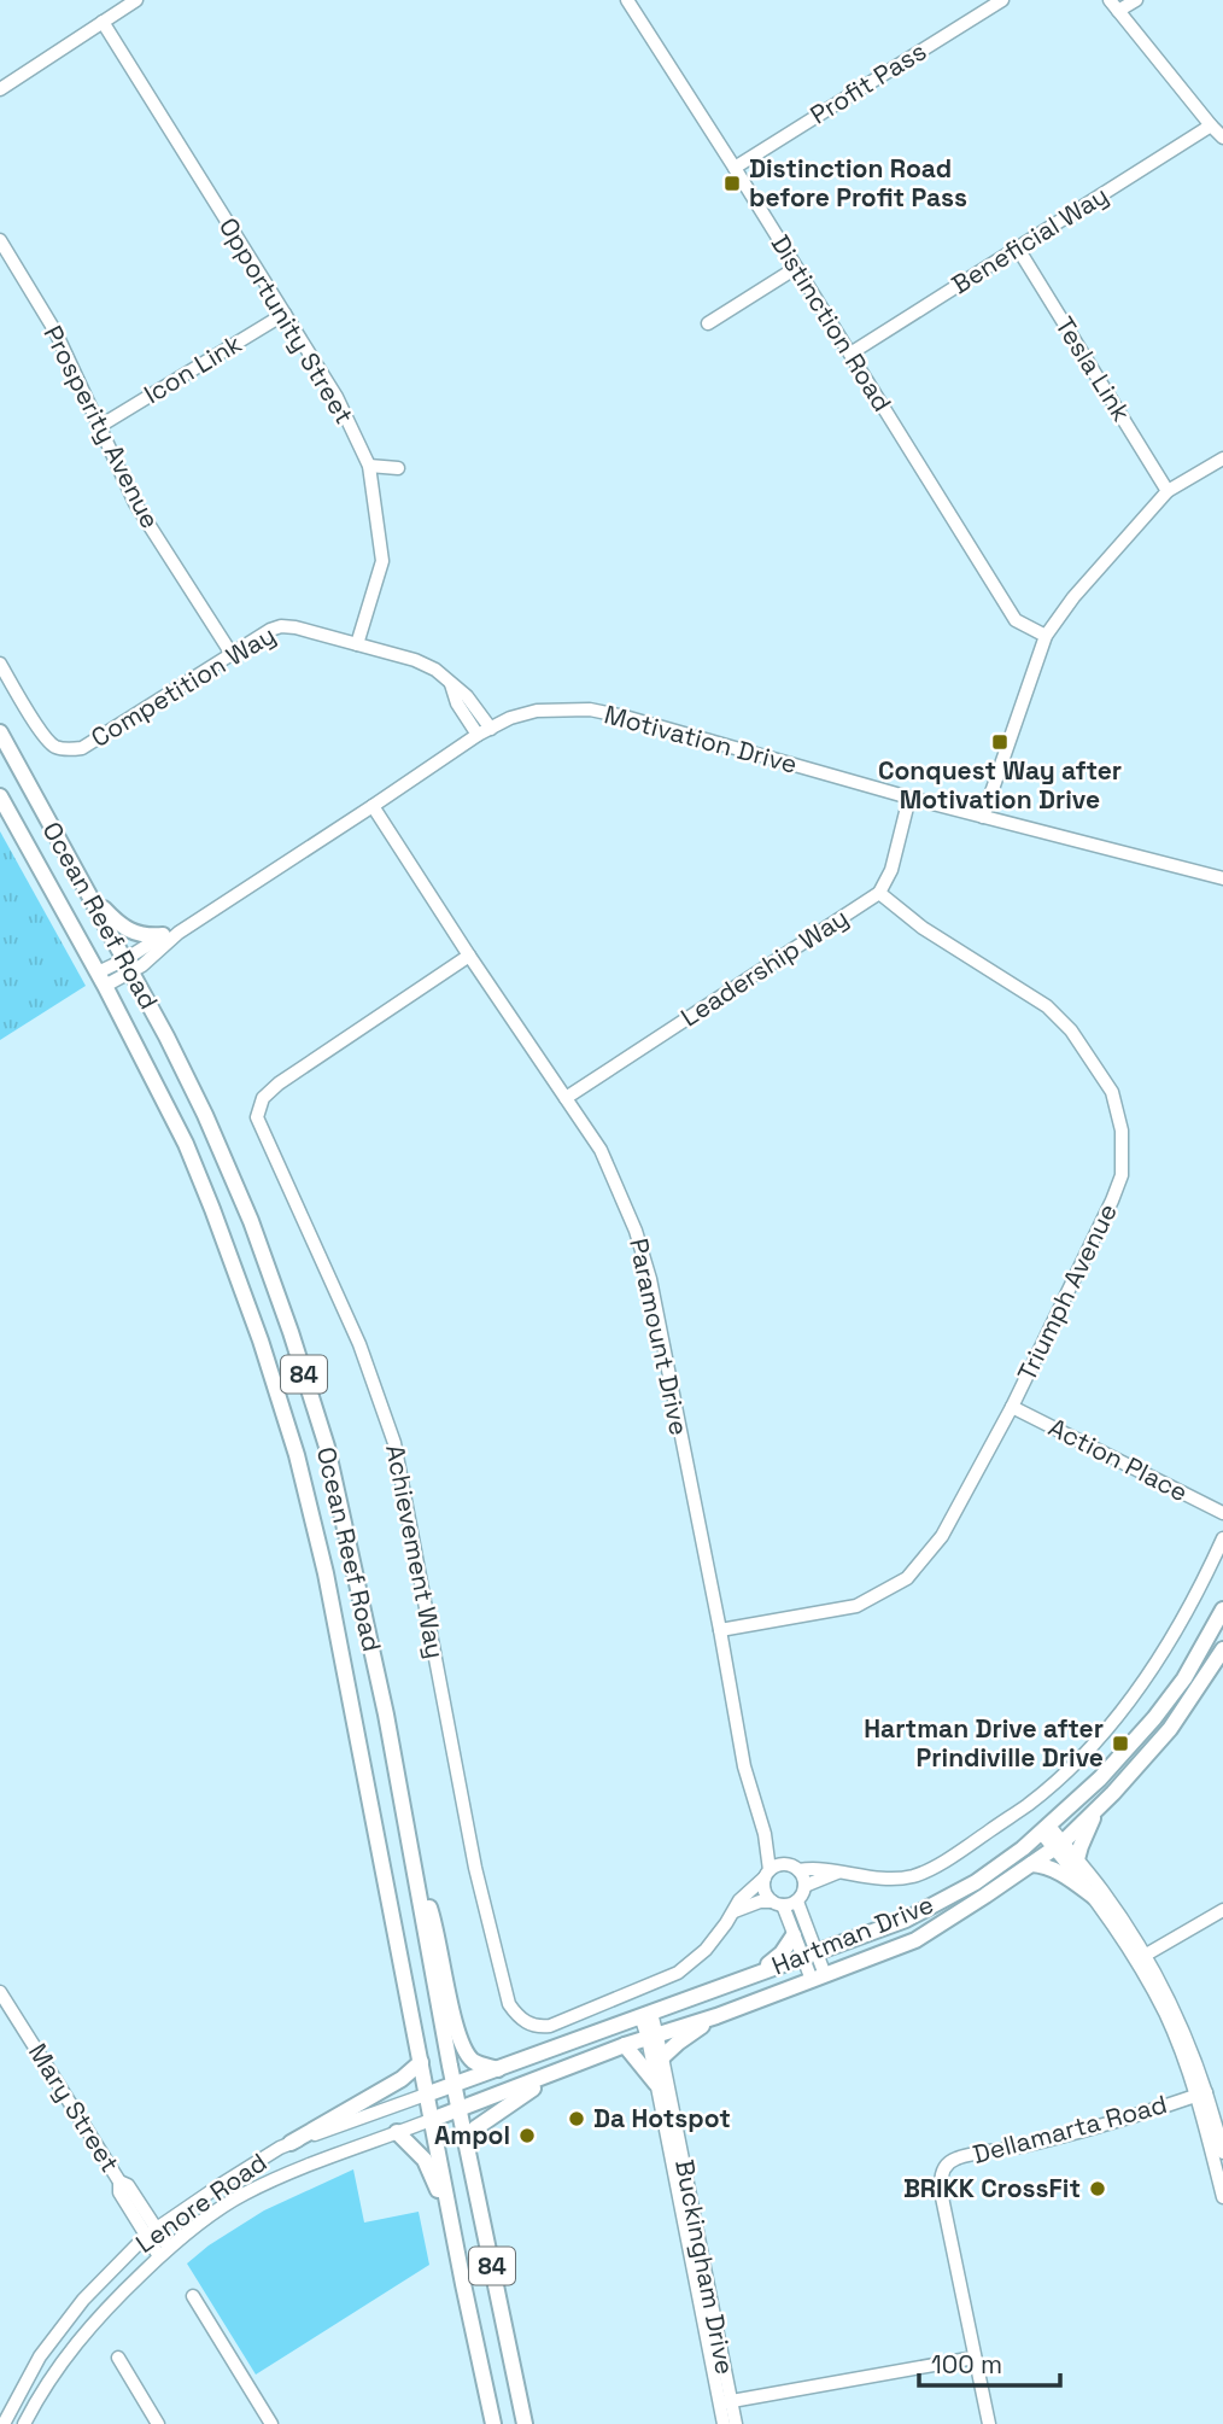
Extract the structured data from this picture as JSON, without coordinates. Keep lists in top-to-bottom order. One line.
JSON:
{"streets":{"main road":["Ocean Reef Road","84","Hartman Drive"],"street":["Profit Pass","Beneficial Way","Opportunity Street","Distinction Road","Icon Link","Tesla Link","Prosperity Avenue","Competition Way","Motivation Drive","Leadership Way","Triumph Avenue","Paramount Drive","Action Place","Achievement Way","Mary Street","Dellamarta Road","Lenore Road","Buckingham Drive"]},"crossings":[["Profit Pass","Distinction Road"],["Beneficial Way","Distinction Road"],["Beneficial Way","Tesla Link"],["Opportunity Street","Icon Link"],["Opportunity Street","Competition Way"],["Icon Link","Prosperity Avenue"],["Prosperity Avenue","Competition Way"],["Competition Way","Motivation Drive"],["Motivation Drive","Ocean Reef Road"],["Motivation Drive","Paramount Drive"],["Ocean Reef Road","Hartman Drive"],["Ocean Reef Road","Lenore Road"],["Leadership Way","Triumph Avenue"],["Leadership Way","Paramount Drive"],["Triumph Avenue","Paramount Drive"],["Triumph Avenue","Action Place"],["Paramount Drive","Achievement Way"],["Hartman Drive","Lenore Road"],["Hartman Drive","Buckingham Drive"],["Mary Street","Lenore Road"]],"places":{"transit":["Distinction Road before Profit Pass","Conquest Way after Motivation Drive","Hartman Drive after Prindiville Drive"],"other":["Da Hotspot","Ampol","BRIKK CrossFit"]},"scale_bar":"100 m"}
